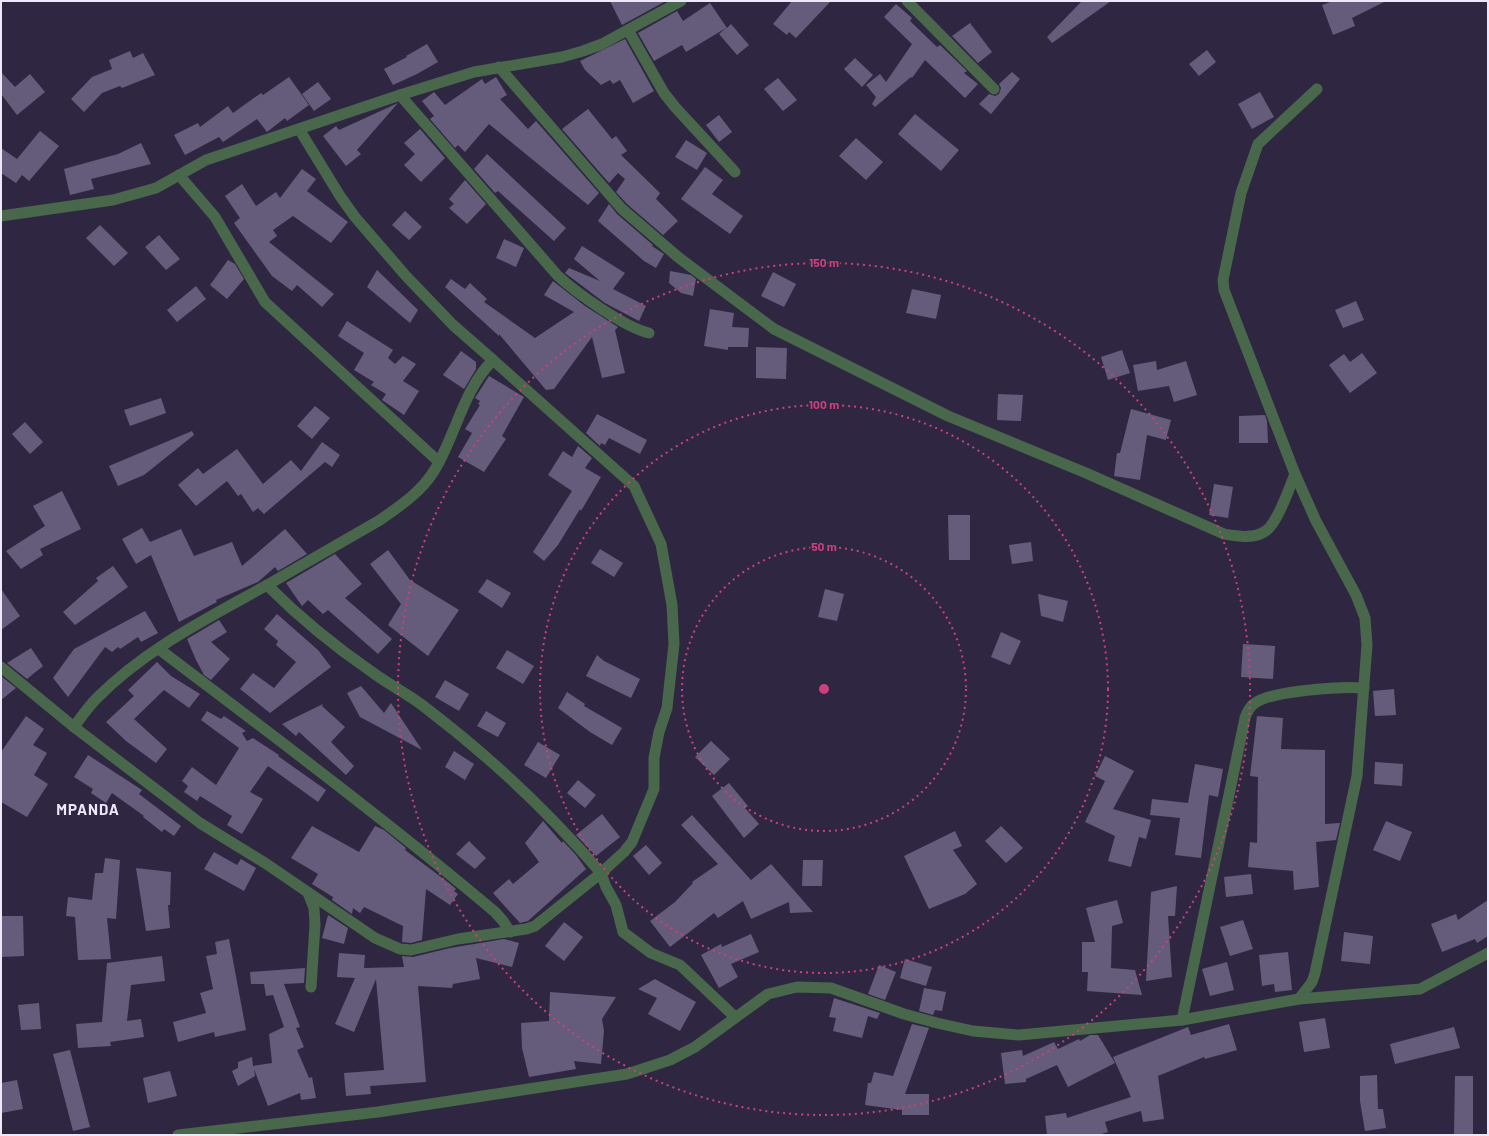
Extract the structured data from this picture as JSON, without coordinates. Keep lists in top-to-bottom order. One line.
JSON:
{"districts":["MPANDA"],"rings":["150 m","100 m","50 m"]}
